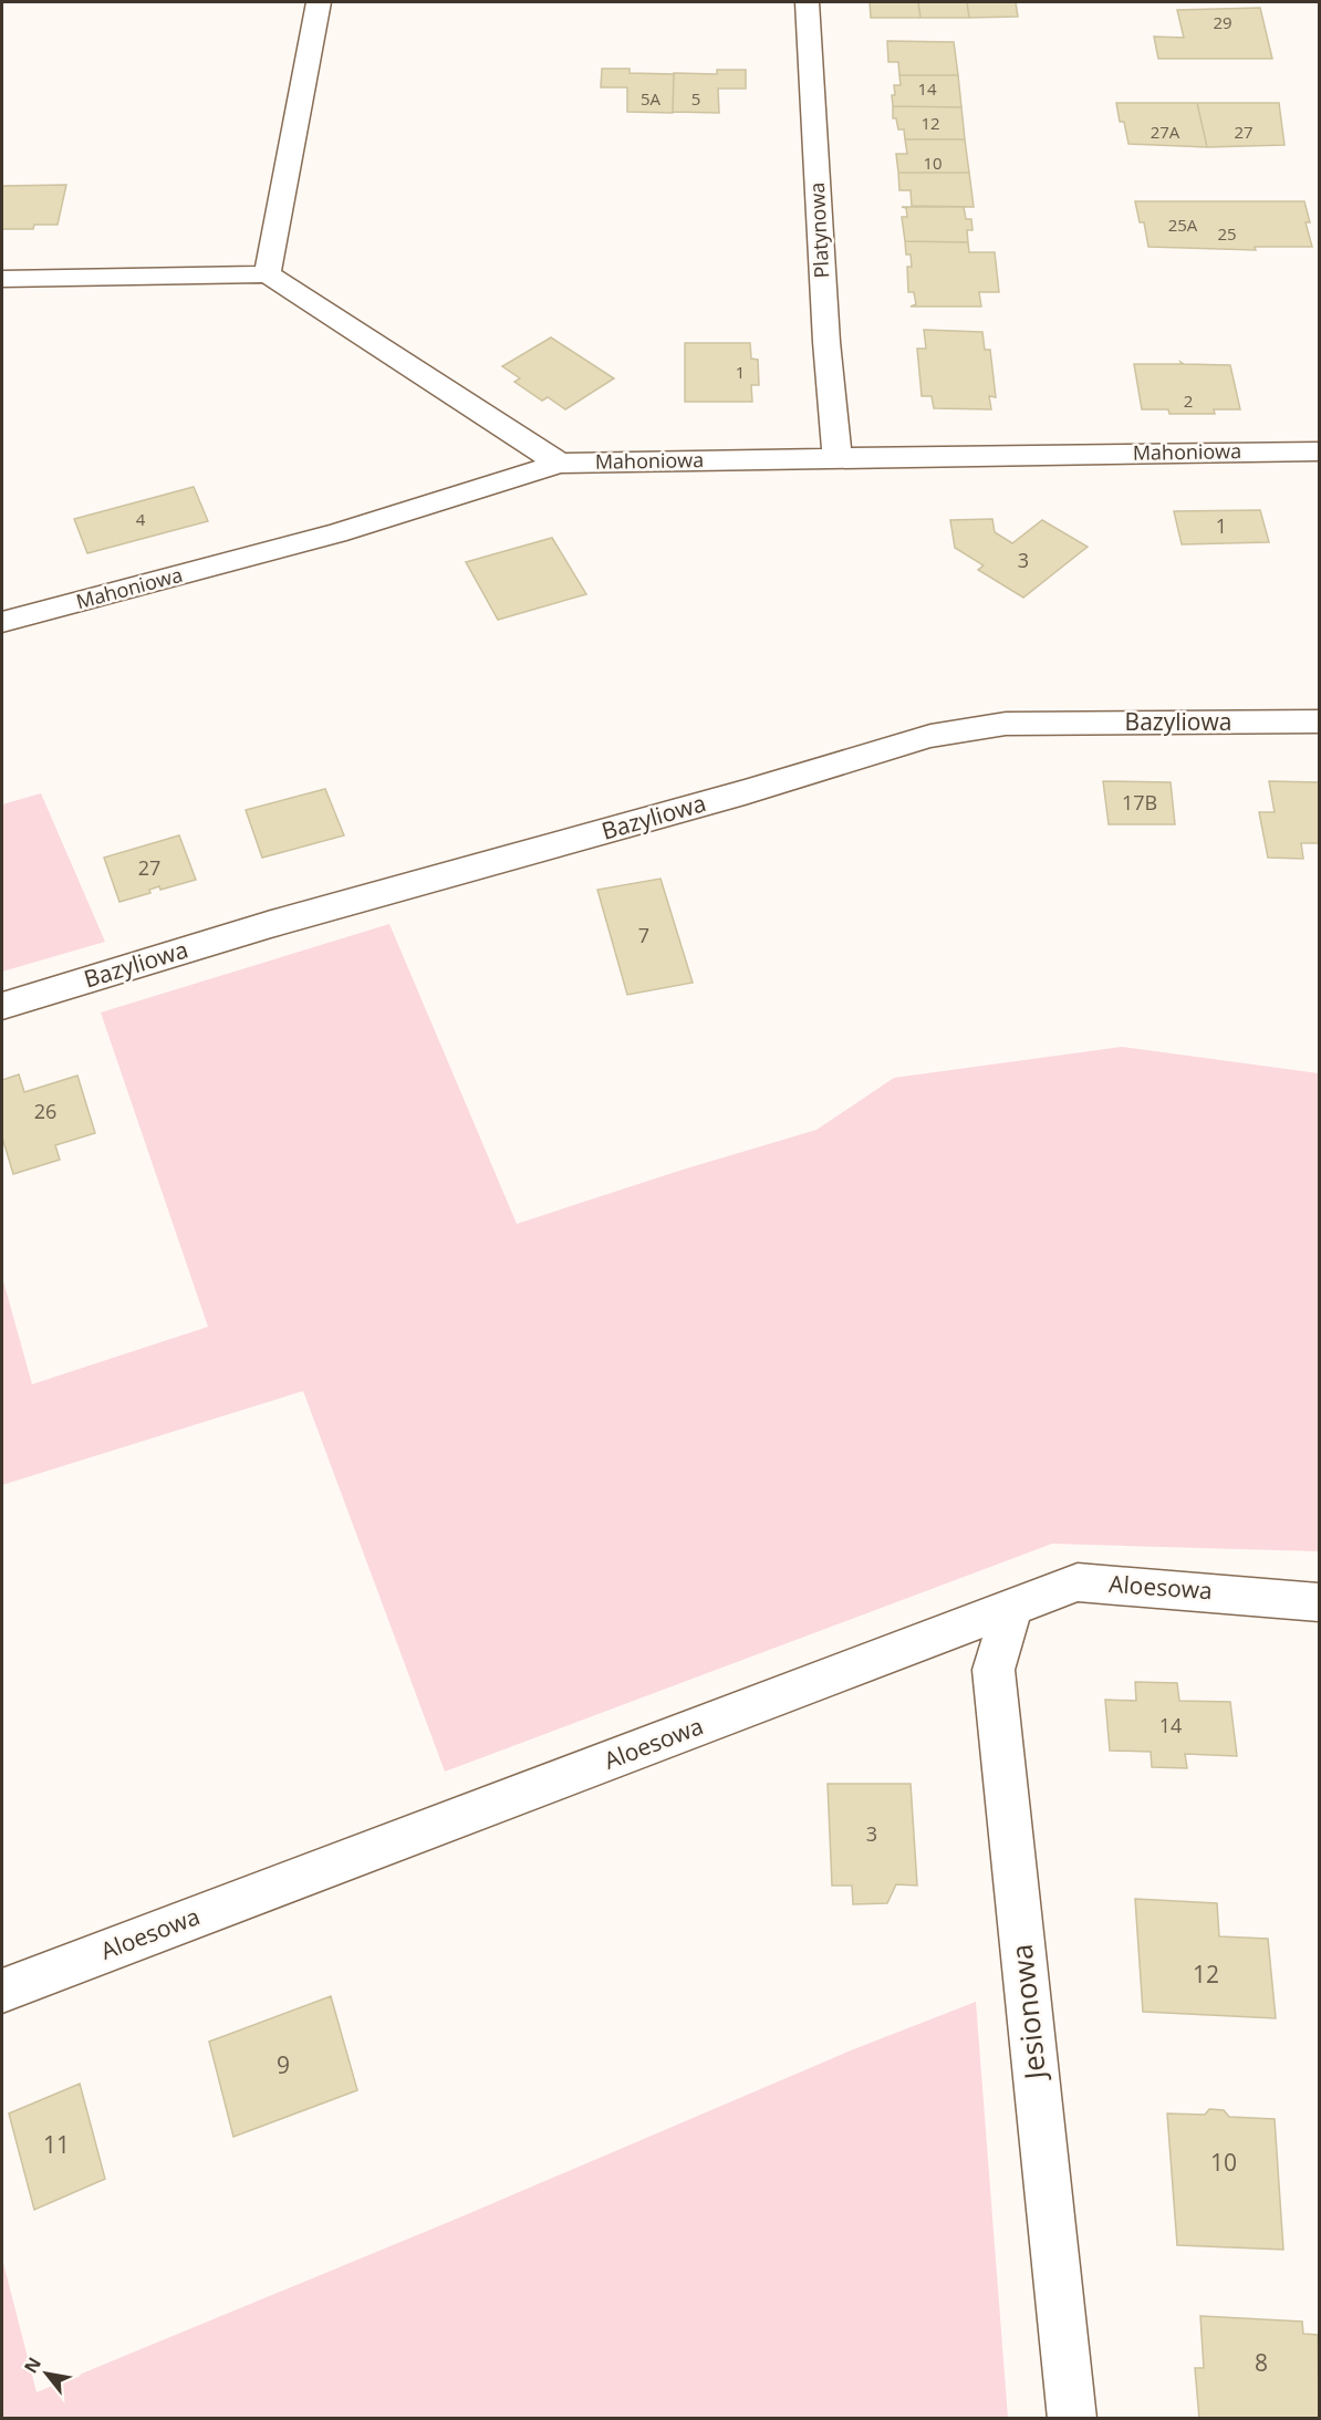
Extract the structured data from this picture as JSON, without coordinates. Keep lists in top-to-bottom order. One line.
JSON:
{"streets":{"street":["Platynowa","Mahoniowa","Bazyliowa","Aloesowa","Jesionowa"]},"crossings":[["Platynowa","Mahoniowa"],["Aloesowa","Jesionowa"]],"house_numbers":["29","14","5A","5","12","27A","27","10","25A","25","1","2","4","1","3","17B","27","7","26","14","3","12","9","11","10","8"],"north":"top left"}
